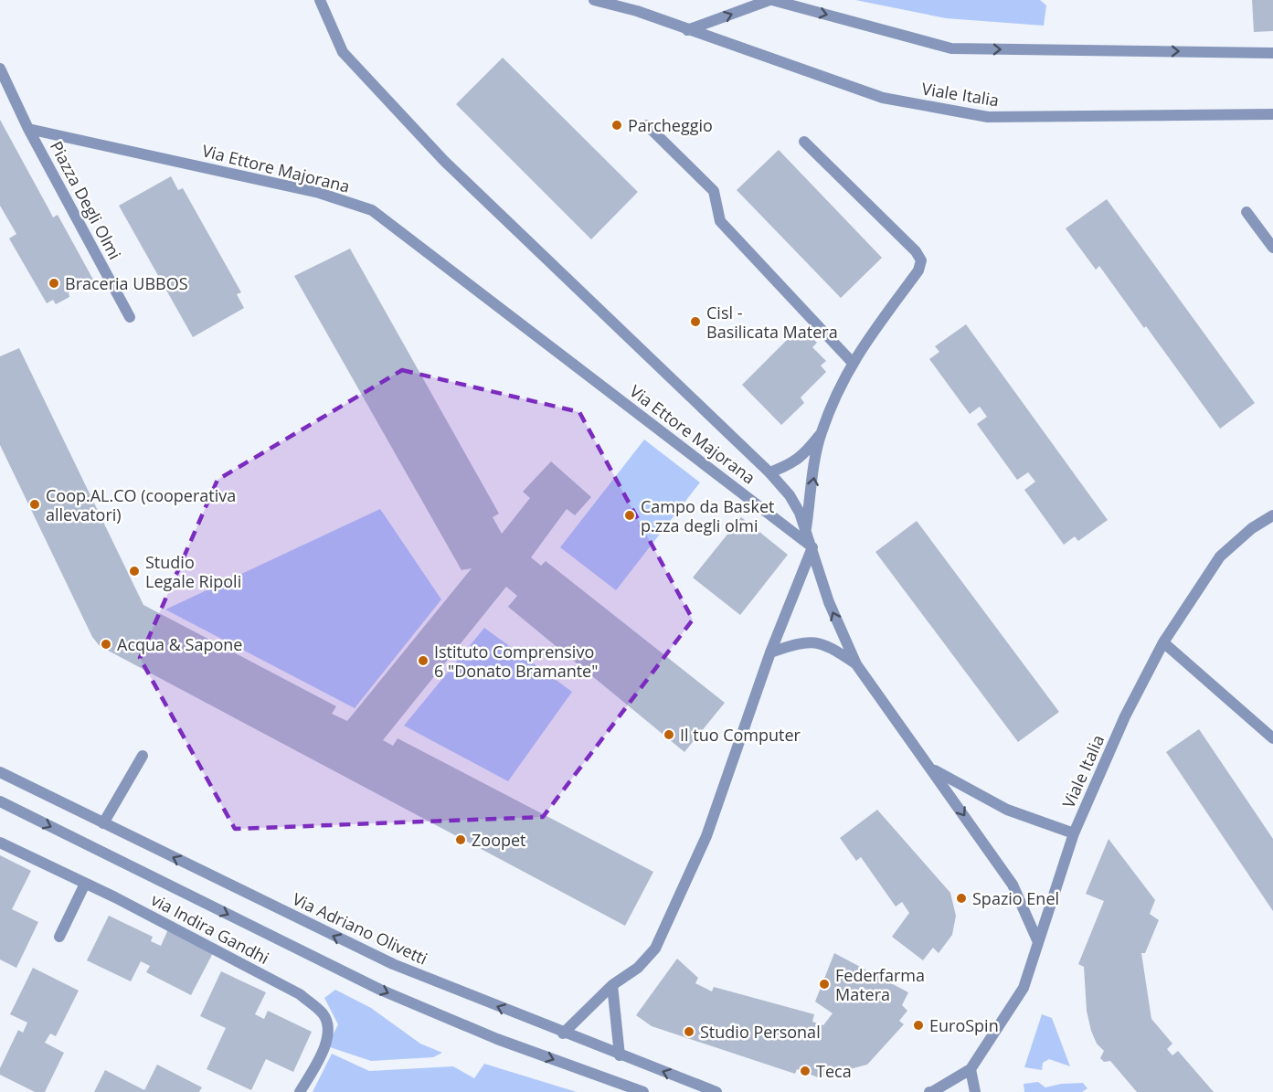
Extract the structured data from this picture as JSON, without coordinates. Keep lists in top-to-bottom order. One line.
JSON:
{"streets":{"street":["Viale Italia","Via Ettore Majorana","Piazza Degli Olmi","via Indira Gandhi","Via Adriano Olivetti"]},"crossings":[["Via Ettore Majorana","Piazza Degli Olmi"]],"places":["Parcheggio","Braceria UBBOS","Cisl - Basilicata Matera","Coop.AL.CO (cooperativa allevatori)","Campo da Basket p.zza degli olmi","Studio Legale Ripoli","Acqua & Sapone","Istituto Comprensivo 6 \"Donato Bramante\"","Il tuo Computer","Zoopet","Spazio Enel","Federfarma Matera","EuroSpin","Studio Personal","Teca"]}
